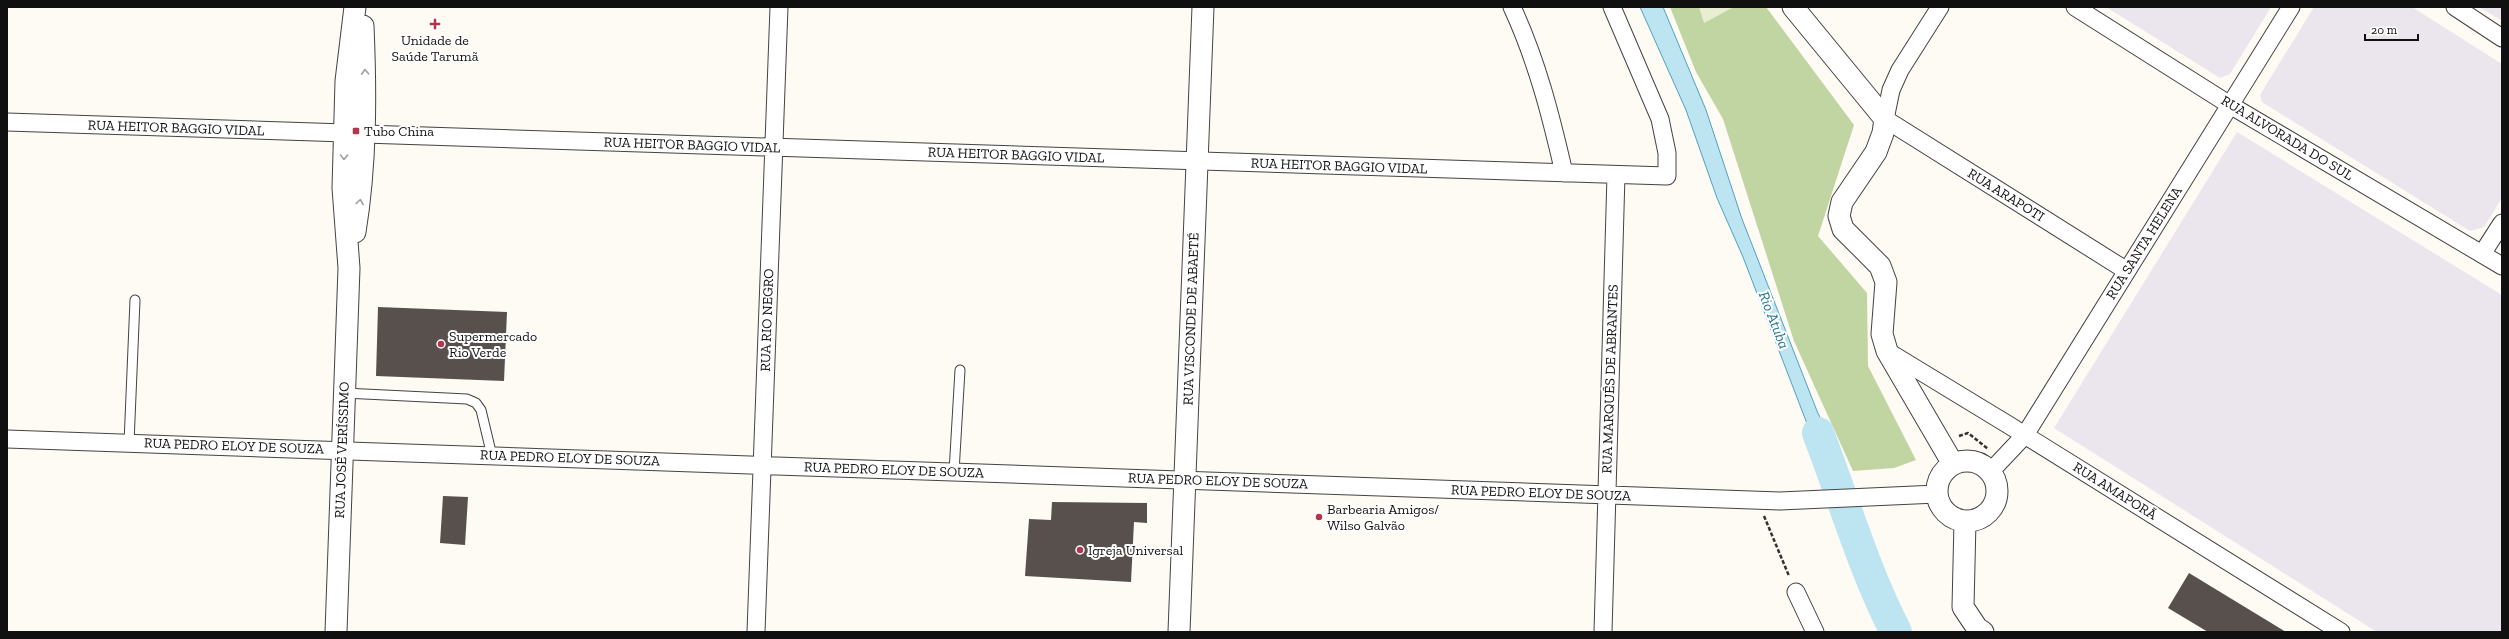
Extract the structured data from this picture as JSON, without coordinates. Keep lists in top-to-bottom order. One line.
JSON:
{"streets":{"street":["RUA HEITOR BAGGIO VIDAL","RUA ALVORADA DO SUL","RUA ARAPOTI","RUA SANTA HELENA","RUA VISCONDE DE ABAETÉ","RUA RIO NEGRO","RUA MARQUÊS DE ABRANTES","RUA PEDRO ELOY DE SOUZA","RUA JOSÉ VERÍSSIMO","RUA AMAPORÃ"]},"crossings":[["RUA HEITOR BAGGIO VIDAL","RUA VISCONDE DE ABAETÉ"],["RUA HEITOR BAGGIO VIDAL","RUA RIO NEGRO"],["RUA HEITOR BAGGIO VIDAL","RUA MARQUÊS DE ABRANTES"],["RUA HEITOR BAGGIO VIDAL","RUA JOSÉ VERÍSSIMO"],["RUA ALVORADA DO SUL","RUA SANTA HELENA"],["RUA ARAPOTI","RUA SANTA HELENA"],["RUA SANTA HELENA","RUA PEDRO ELOY DE SOUZA"],["RUA SANTA HELENA","RUA AMAPORÃ"],["RUA VISCONDE DE ABAETÉ","RUA PEDRO ELOY DE SOUZA"],["RUA RIO NEGRO","RUA PEDRO ELOY DE SOUZA"],["RUA MARQUÊS DE ABRANTES","RUA PEDRO ELOY DE SOUZA"],["RUA PEDRO ELOY DE SOUZA","RUA JOSÉ VERÍSSIMO"]],"water":["Rio Atuba"],"places":{"health":["Unidade de Saúde Tarumã"],"transit":["Tubo China"],"other":["Supermercado Rio Verde","Barbearia Amigos/ Wilso Galvão","Igreja Universal"]},"scale_bar":"20 m"}
